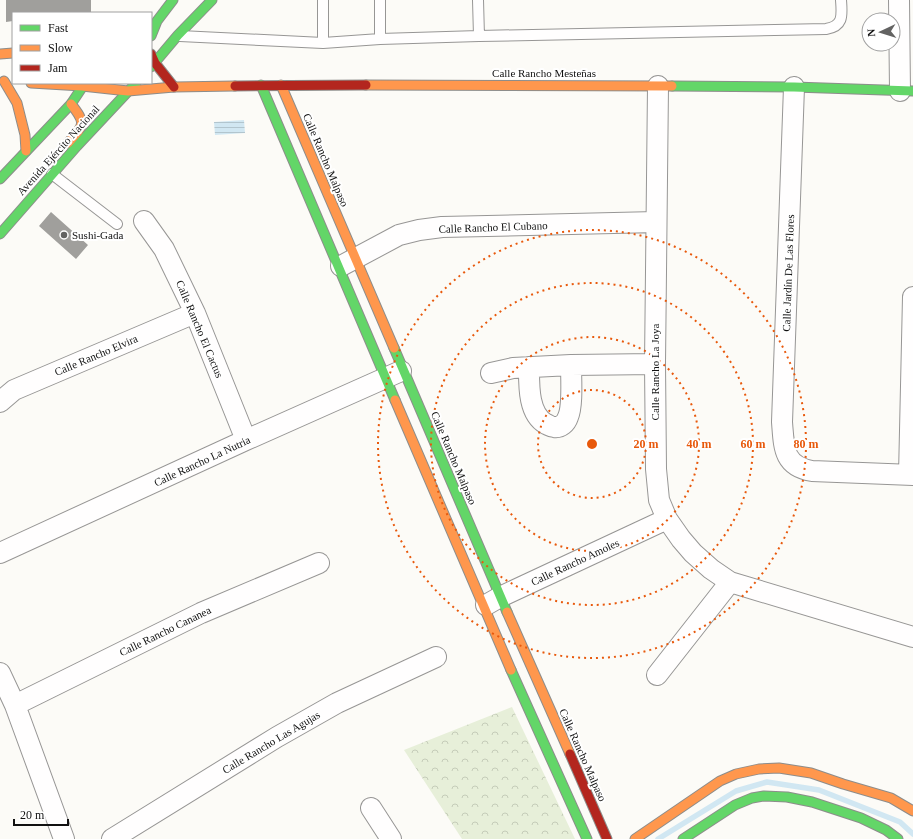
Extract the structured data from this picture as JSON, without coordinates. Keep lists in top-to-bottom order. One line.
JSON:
{"streets":{"street":["Calle Rancho Mesteñas","Avenida Ejército Nacional","Calle Rancho Malpaso","Calle Rancho El Cubano","Calle Jardín De Las Flores","Calle Rancho El Cactus","Calle Rancho Elvira","Calle Rancho La Joya","Calle Rancho La Nutria","Calle Rancho Amoles","Calle Rancho Cananea","Calle Rancho Las Agujas"]},"crossings":[["Calle Rancho Mesteñas","Avenida Ejército Nacional"],["Calle Rancho Mesteñas","Calle Rancho Malpaso"],["Calle Rancho Mesteñas","Calle Jardín De Las Flores"],["Calle Rancho Mesteñas","Calle Rancho La Joya"],["Calle Rancho Malpaso","Calle Rancho El Cubano"],["Calle Rancho Malpaso","Calle Rancho La Nutria"],["Calle Rancho Malpaso","Calle Rancho Amoles"],["Calle Rancho El Cubano","Calle Rancho La Joya"],["Calle Rancho El Cactus","Calle Rancho Elvira"],["Calle Rancho El Cactus","Calle Rancho La Nutria"],["Calle Rancho La Joya","Calle Rancho Amoles"]],"places":["Sushi-Gada"],"legend":["Fast","Slow","Jam"],"scale_bar":"20 m","north":"left","rings":["20 m","40 m","60 m","80 m"]}
